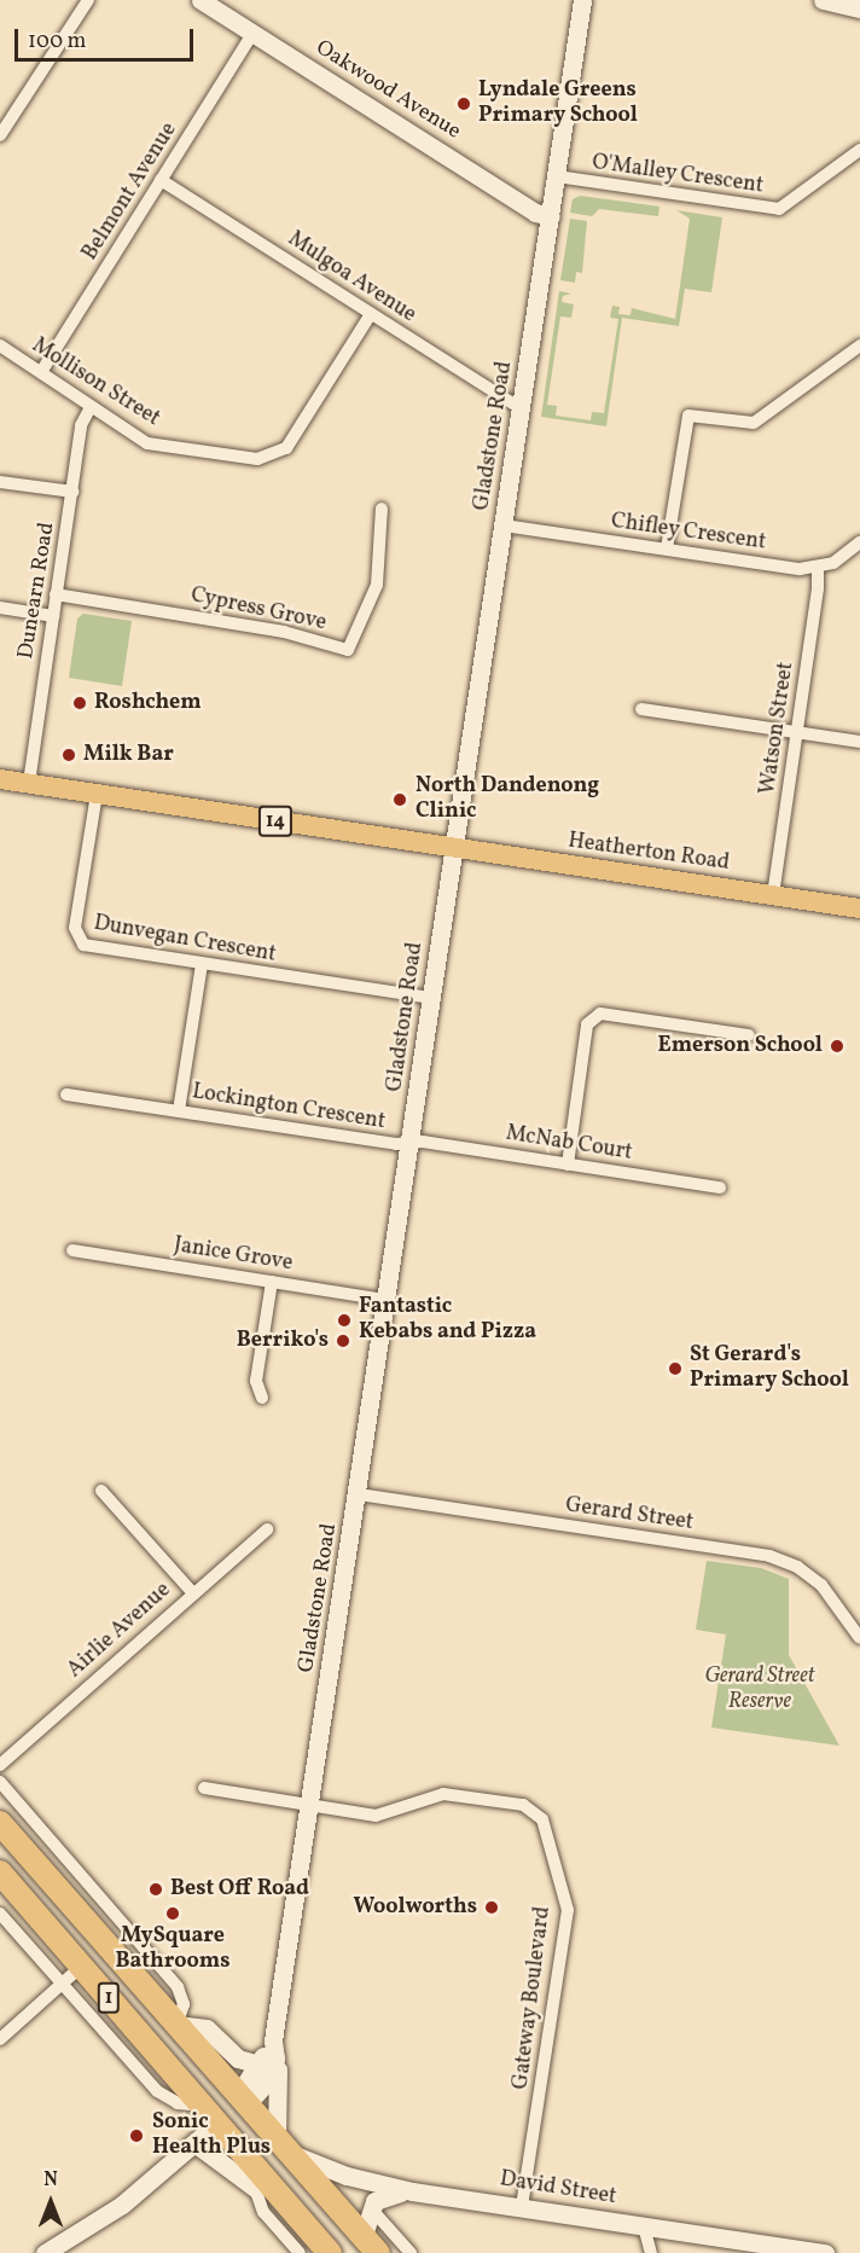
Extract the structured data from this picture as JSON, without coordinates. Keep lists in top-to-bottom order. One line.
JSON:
{"streets":{"highway":["1"],"main road":["Oakwood Avenue","Gladstone Road","14","Heatherton Road","David Street"],"street":["O'Malley Crescent","Belmont Avenue","Mulgoa Avenue","Mollison Street","Chifley Crescent","Dunearn Road","Cypress Grove","Watson Street","Dunvegan Crescent","Lockington Crescent","McNab Court","Janice Grove","Gerard Street","Airlie Avenue","Gateway Boulevard"]},"crossings":[["Oakwood Avenue","Belmont Avenue"],["Oakwood Avenue","Gladstone Road"],["O'Malley Crescent","Gladstone Road"],["Belmont Avenue","Mulgoa Avenue"],["Belmont Avenue","Mollison Street"],["Mulgoa Avenue","Mollison Street"],["Mulgoa Avenue","Gladstone Road"],["Mollison Street","Dunearn Road"],["Gladstone Road","Chifley Crescent"],["Gladstone Road","Heatherton Road"],["Gladstone Road","Dunvegan Crescent"],["Gladstone Road","Lockington Crescent"],["Gladstone Road","McNab Court"],["Gladstone Road","Janice Grove"],["Gladstone Road","Gerard Street"],["Gladstone Road","1"],["Gladstone Road","Gateway Boulevard"],["Chifley Crescent","Watson Street"],["Dunearn Road","Cypress Grove"],["Dunearn Road","Heatherton Road"],["Watson Street","Heatherton Road"],["Heatherton Road","Dunvegan Crescent"],["Dunvegan Crescent","Lockington Crescent"],["Lockington Crescent","McNab Court"],["1","David Street"],["Gateway Boulevard","David Street"]],"parks":["Gerard Street Reserve"],"places":["Lyndale Greens Primary School","Roshchem","Milk Bar","North Dandenong Clinic","Emerson School","Fantastic Kebabs and Pizza","Berriko's","St Gerard's Primary School","Best Off Road","Woolworths","MySquare Bathrooms","Sonic Health Plus"],"scale_bar":"100 m","north":"top"}
